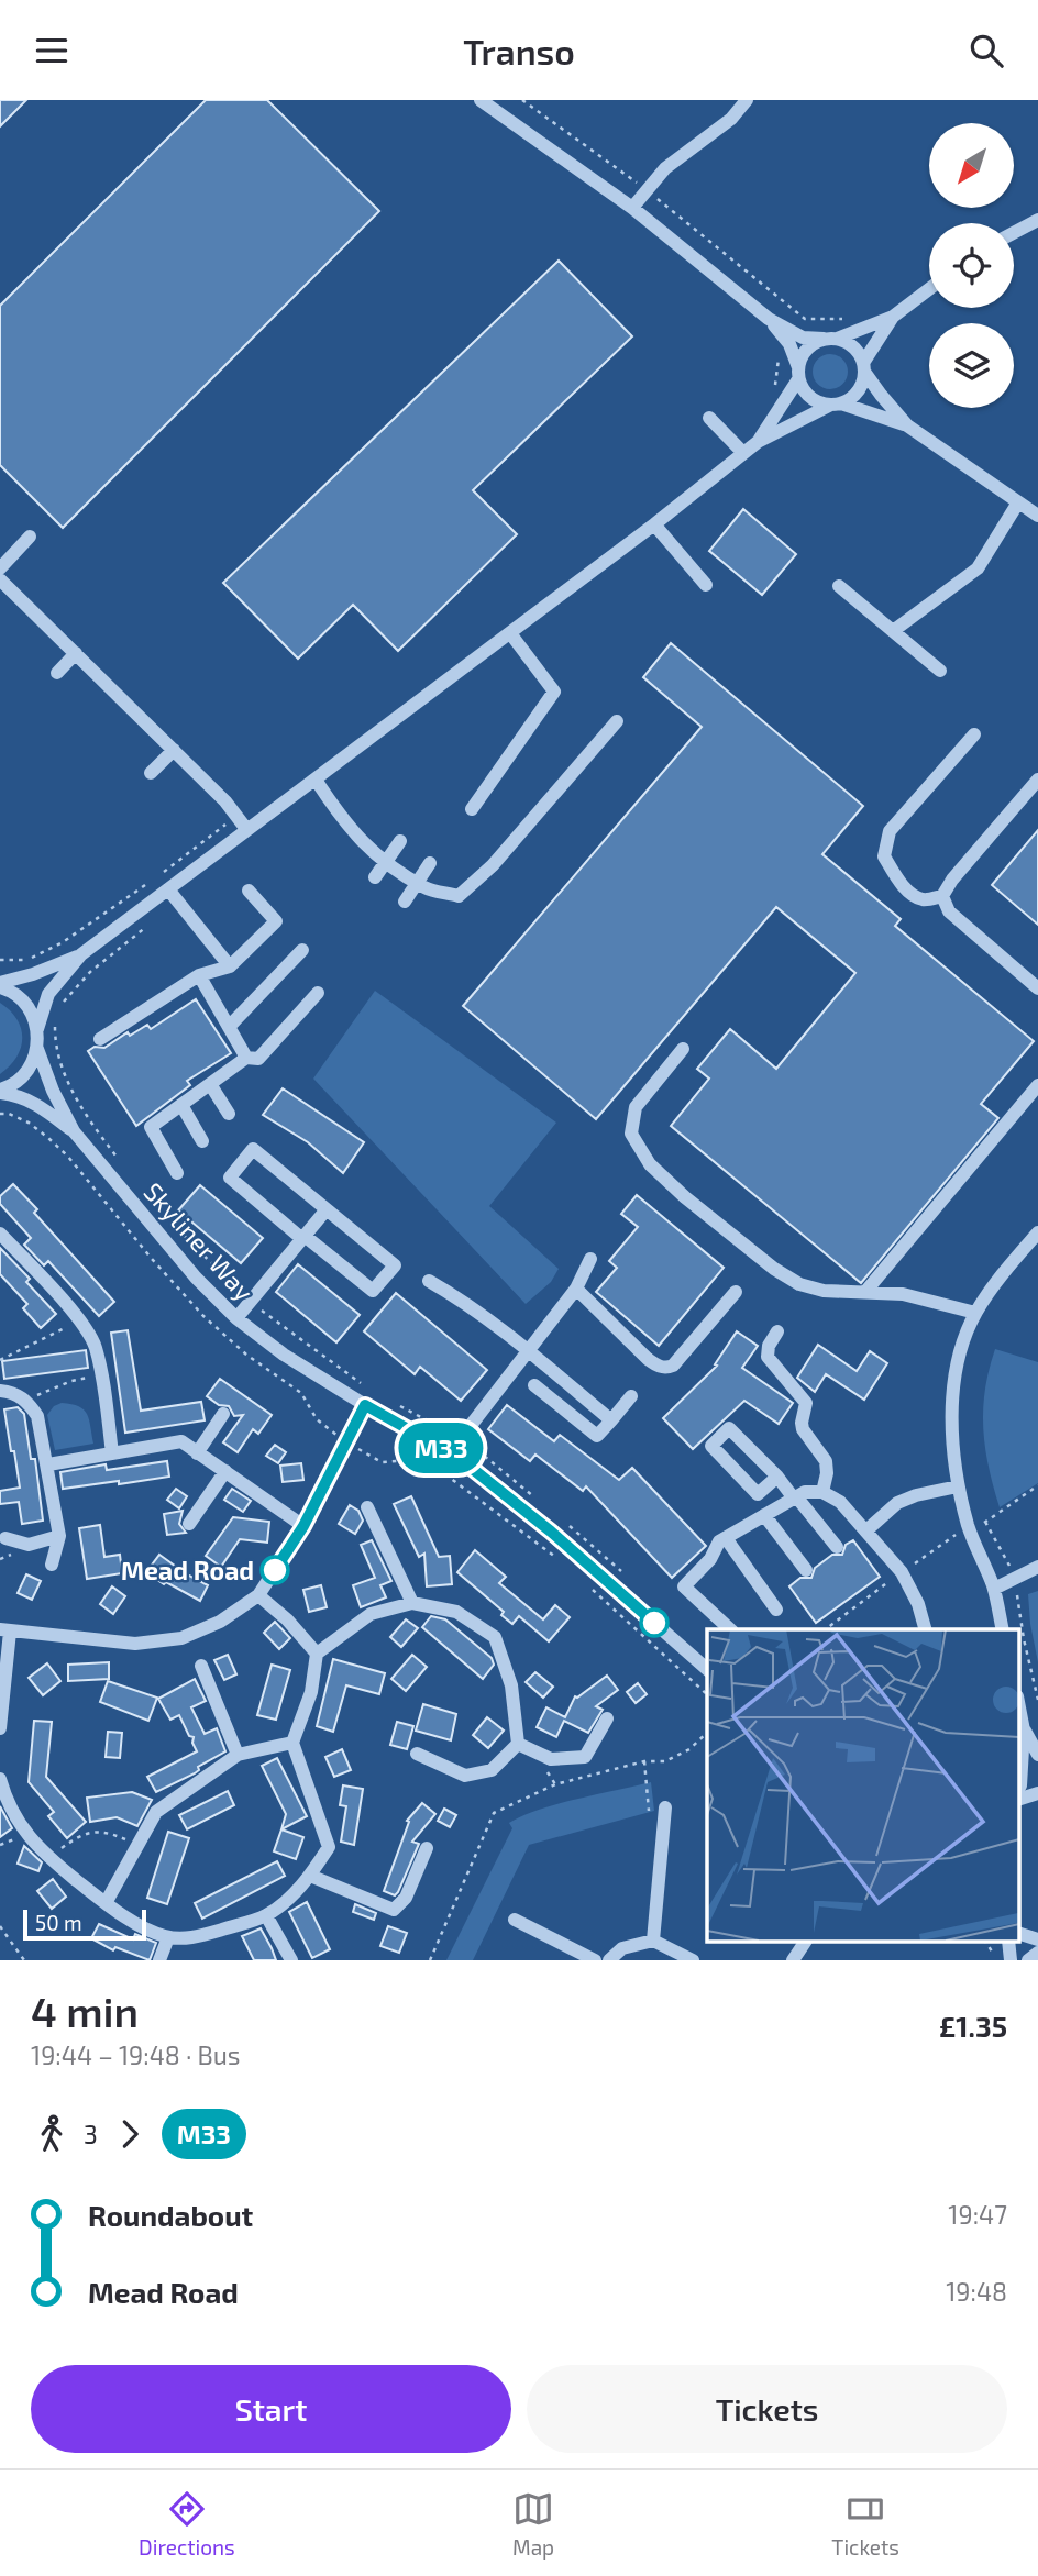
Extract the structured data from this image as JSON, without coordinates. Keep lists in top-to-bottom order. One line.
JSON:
{"streets":{"street":["Skyliner Way"]},"places":["Mead Road"],"lines":["bus line M33"],"scale_bar":"50 m","north":"bottom left","page":{"header":"Transo","on_map":"M33","scale":"50 m","heading":["4 min","19:44 – 19:48 · Bus","£1.35"],"legs":["3","M33"],"list":[{"name":"Roundabout","value":"19:47"},{"name":"Mead Road","value":"19:48"}],"buttons":["Start","Tickets"],"tabs":["Directions","Map","Tickets"]}}
